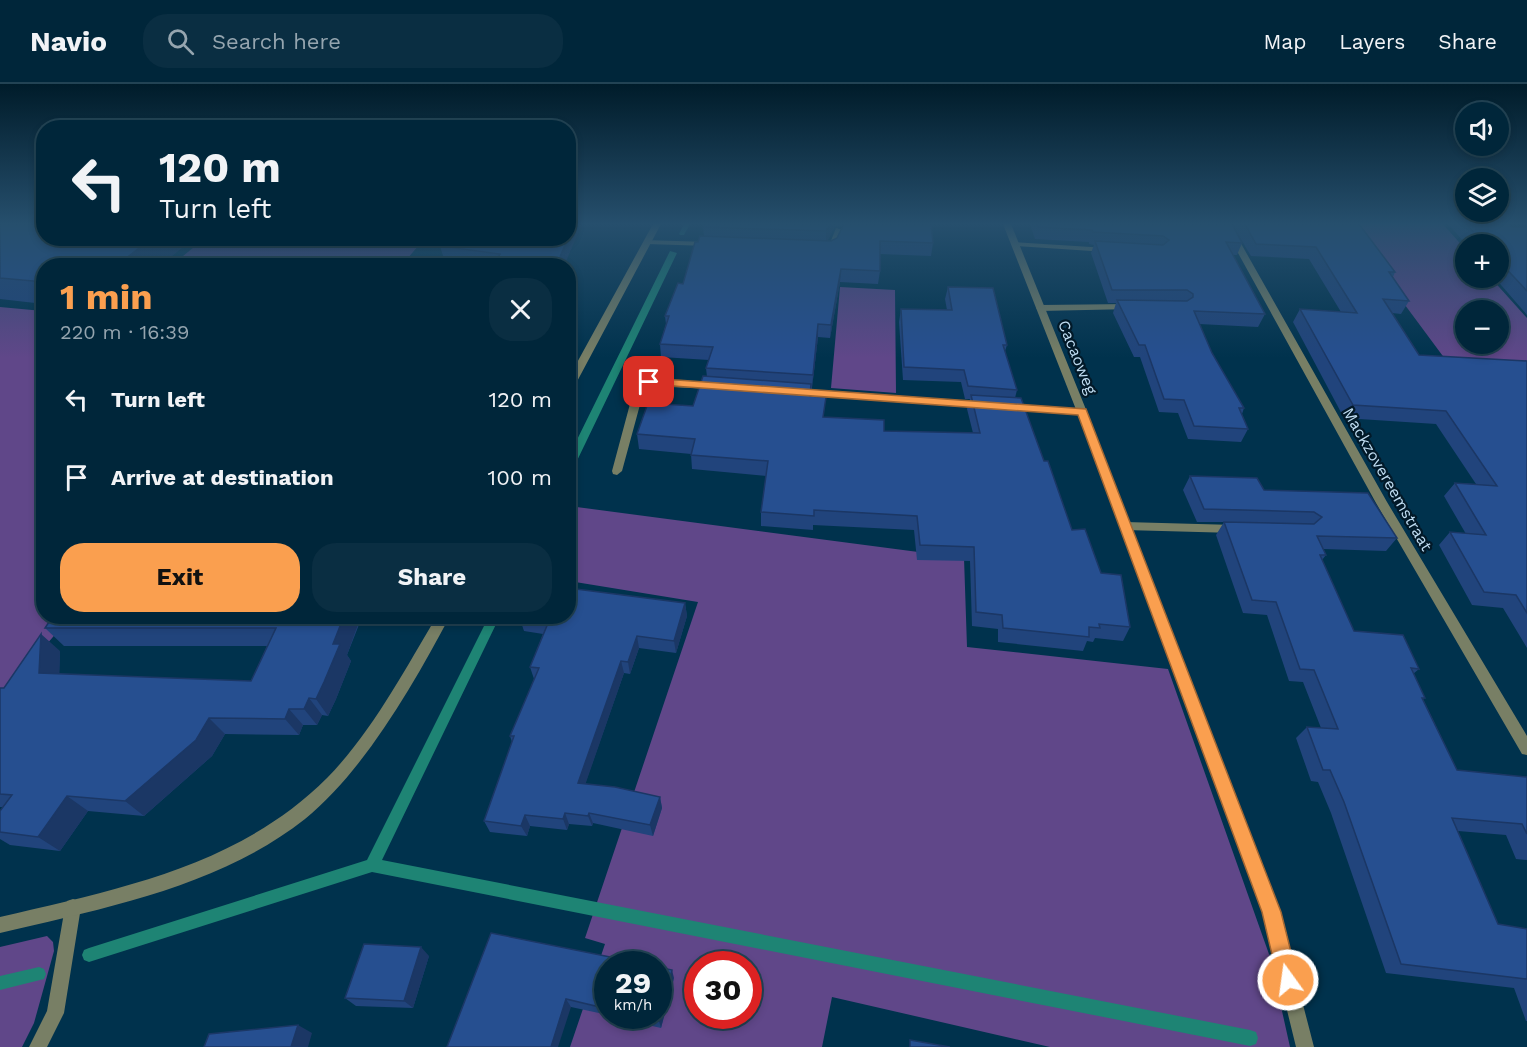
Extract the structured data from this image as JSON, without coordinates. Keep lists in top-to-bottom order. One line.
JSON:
{"streets":{"street":["Cacaoweg","Mackzovereemstraat"]},"page":{"header":"Navio","search":"Search here","nav":["Map","Layers","Share"],"map_buttons":["+","−"],"turn":["120 m","Turn left"],"heading":["1 min","220 m · 16:39"],"list":[{"name":"Turn left","value":"120 m"},{"name":"Arrive at destination","value":"100 m"}],"buttons":["Exit","Share"],"speed":"29 km/h","limit":"30"}}
